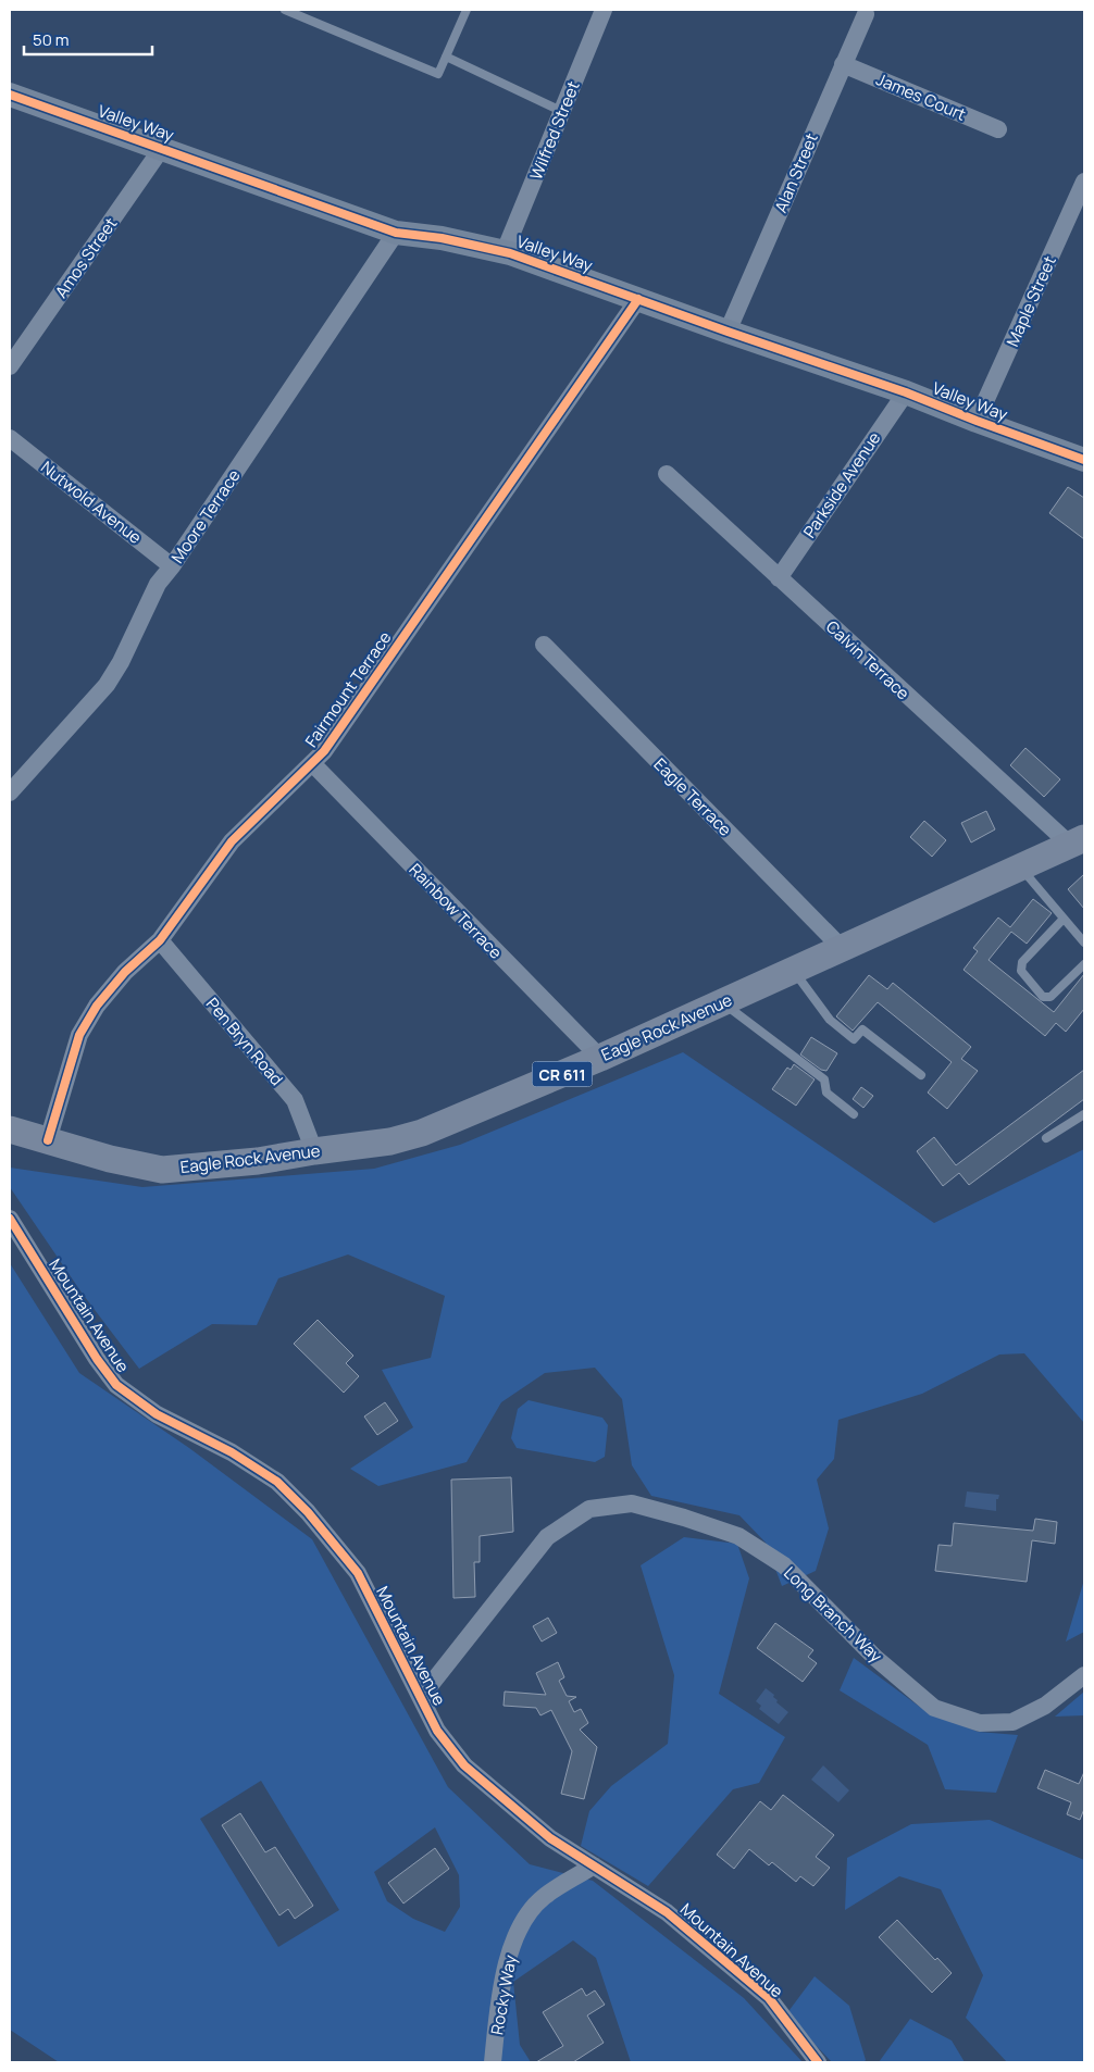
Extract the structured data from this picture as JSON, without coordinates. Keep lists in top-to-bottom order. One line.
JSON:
{"streets":{"main road":["Eagle Rock Avenue","CR 611"],"street":["James Court","Valley Way","Wilfred Street","Alan Street","Amos Street","Maple Street","Parkside Avenue","Nutwold Avenue","Moore Terrace","Calvin Terrace","Fairmount Terrace","Eagle Terrace","Rainbow Terrace","Pen Bryn Road","Mountain Avenue","Long Branch Way","Rocky Way"]},"crossings":[["James Court","Alan Street"],["Valley Way","Wilfred Street"],["Valley Way","Alan Street"],["Valley Way","Amos Street"],["Valley Way","Maple Street"],["Valley Way","Parkside Avenue"],["Valley Way","Moore Terrace"],["Valley Way","Fairmount Terrace"],["Parkside Avenue","Calvin Terrace"],["Nutwold Avenue","Moore Terrace"],["Calvin Terrace","Eagle Rock Avenue"],["Fairmount Terrace","Rainbow Terrace"],["Fairmount Terrace","Eagle Rock Avenue"],["Fairmount Terrace","Pen Bryn Road"],["Eagle Terrace","Eagle Rock Avenue"],["Rainbow Terrace","Eagle Rock Avenue"],["Eagle Rock Avenue","Pen Bryn Road"],["Mountain Avenue","Long Branch Way"],["Mountain Avenue","Rocky Way"]],"scale_bar":"50 m"}
